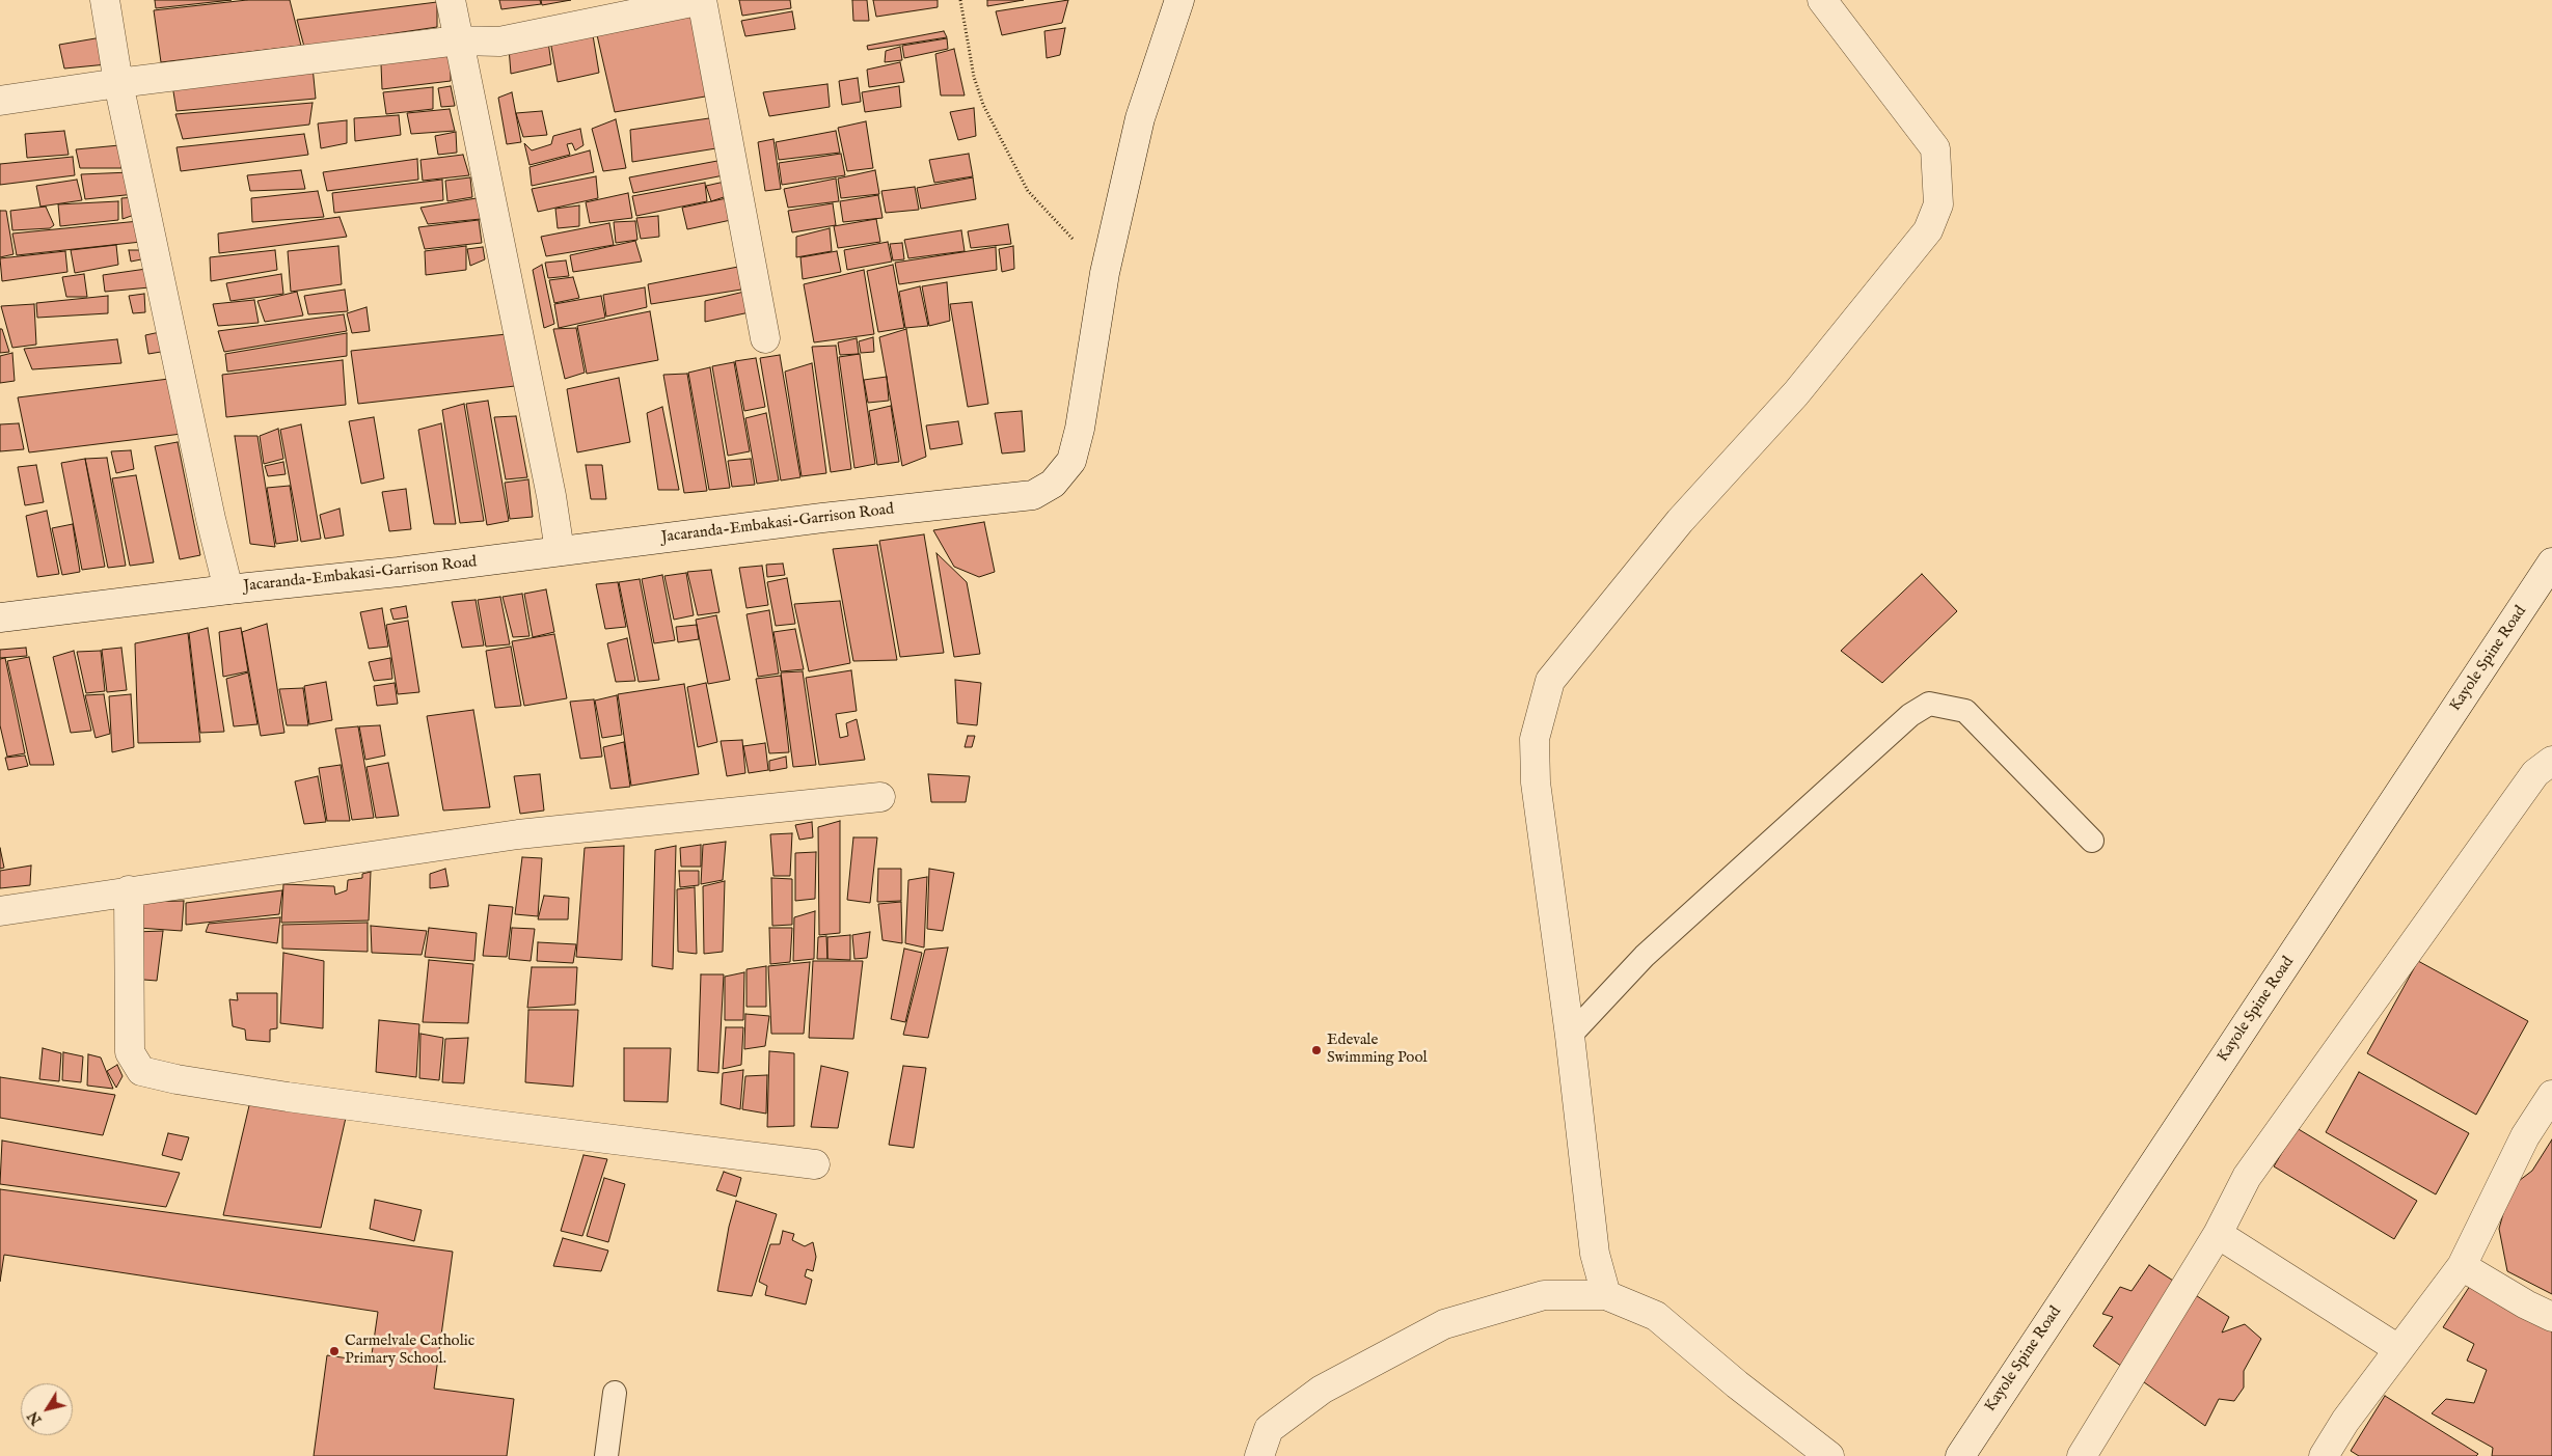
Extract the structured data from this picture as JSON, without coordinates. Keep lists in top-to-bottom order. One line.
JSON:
{"streets":{"street":["Jacaranda-Embakasi-Garrison Road","Kayole Spine Road"]},"places":["Edevale Swimming Pool","Carmelvale Catholic Primary School."],"north":"bottom left"}
